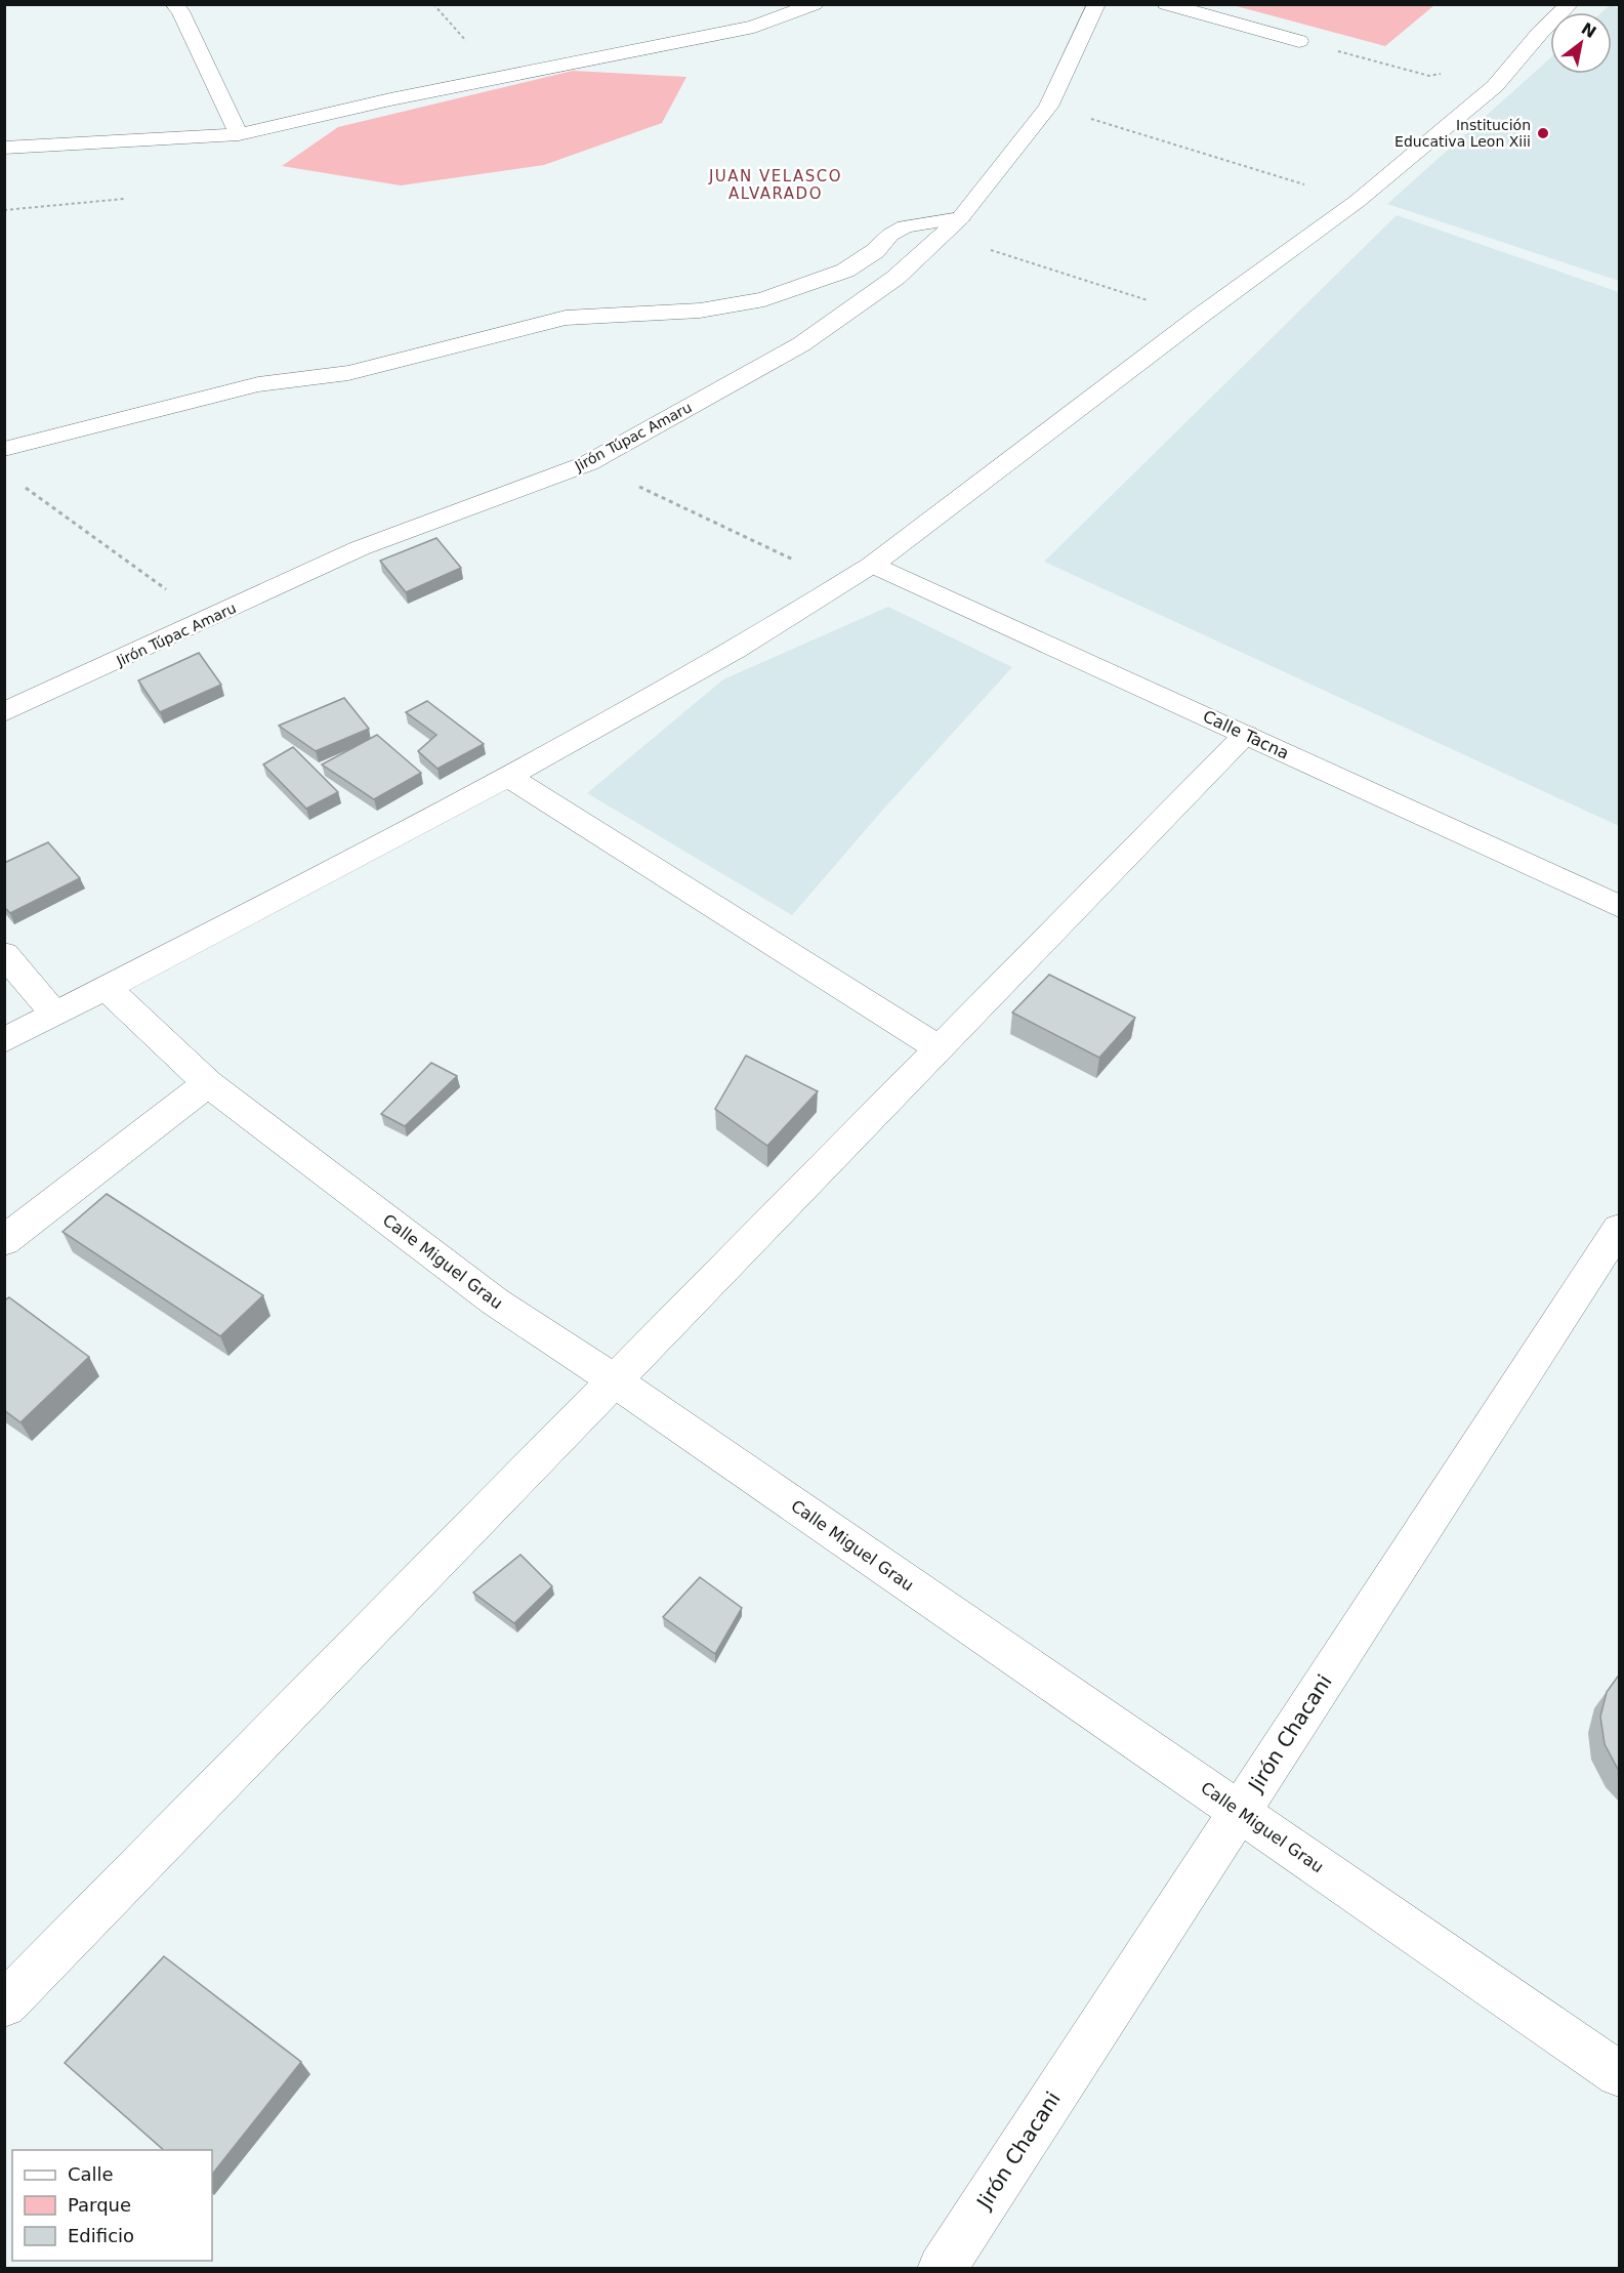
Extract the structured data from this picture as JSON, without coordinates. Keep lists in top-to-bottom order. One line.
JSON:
{"streets":{"street":["Jirón Túpac Amaru","Calle Tacna","Calle Miguel Grau","Jirón Chacani"]},"crossings":[["Calle Miguel Grau","Jirón Chacani"]],"districts":["JUAN VELASCO ALVARADO"],"places":["Institución Educativa Leon Xiii"],"legend":["Calle","Parque","Edificio"],"north":"top right"}
